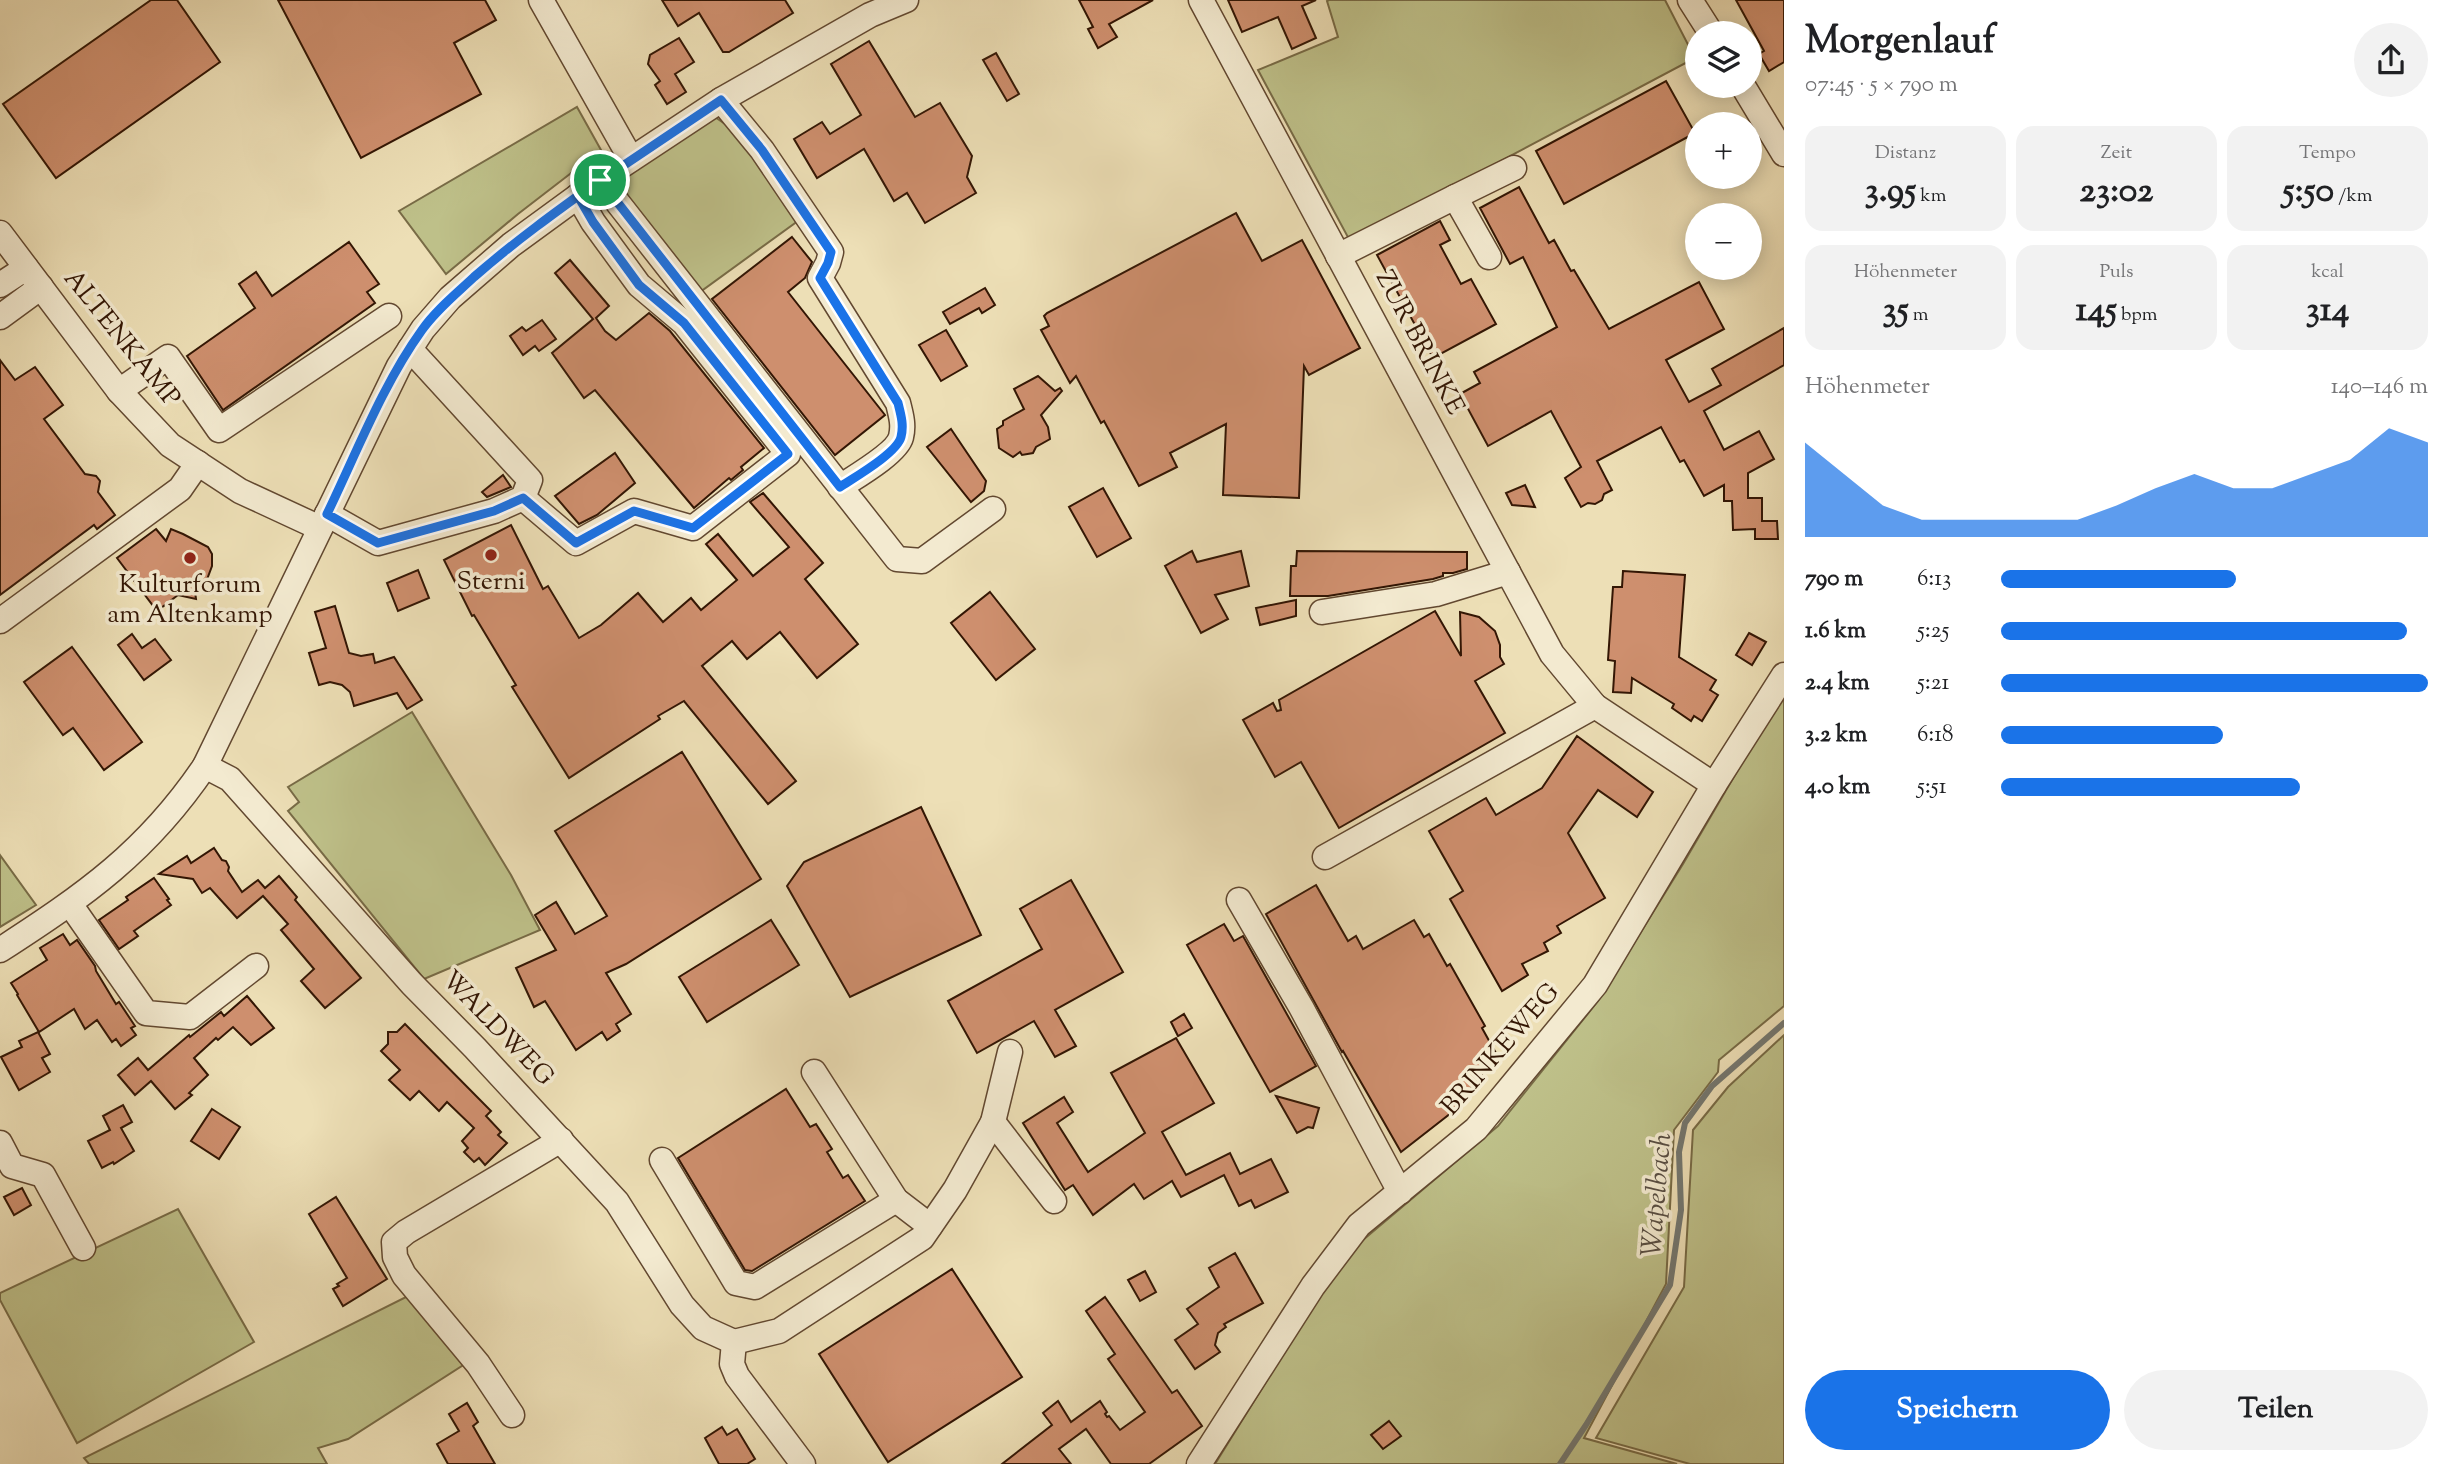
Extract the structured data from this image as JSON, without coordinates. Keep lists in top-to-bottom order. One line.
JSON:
{"streets":{"street":["ALTENKAMP","ZUR BRINKE","WALDWEG","BRINKEWEG"]},"crossings":[["ZUR BRINKE","BRINKEWEG"]],"water":["Wapelbach"],"places":["Sterni","Kulturforum am Altenkamp"],"page":{"heading":["Morgenlauf","07:45 · 5 × 790 m"],"map_buttons":["+","−"],"stats":[["Distanz","3.95 km"],["Zeit","23:02"],["Tempo","5:50 /km"],["Höhenmeter","35 m"],["Puls","145 bpm"],["kcal","314"]],"chart":["Höhenmeter","140–146 m"],"list":[{"name":"790 m","note":"6:13"},{"name":"1.6 km","note":"5:25"},{"name":"2.4 km","note":"5:21"},{"name":"3.2 km","note":"6:18"},{"name":"4.0 km","note":"5:51"}],"buttons":["Speichern","Teilen"]}}
